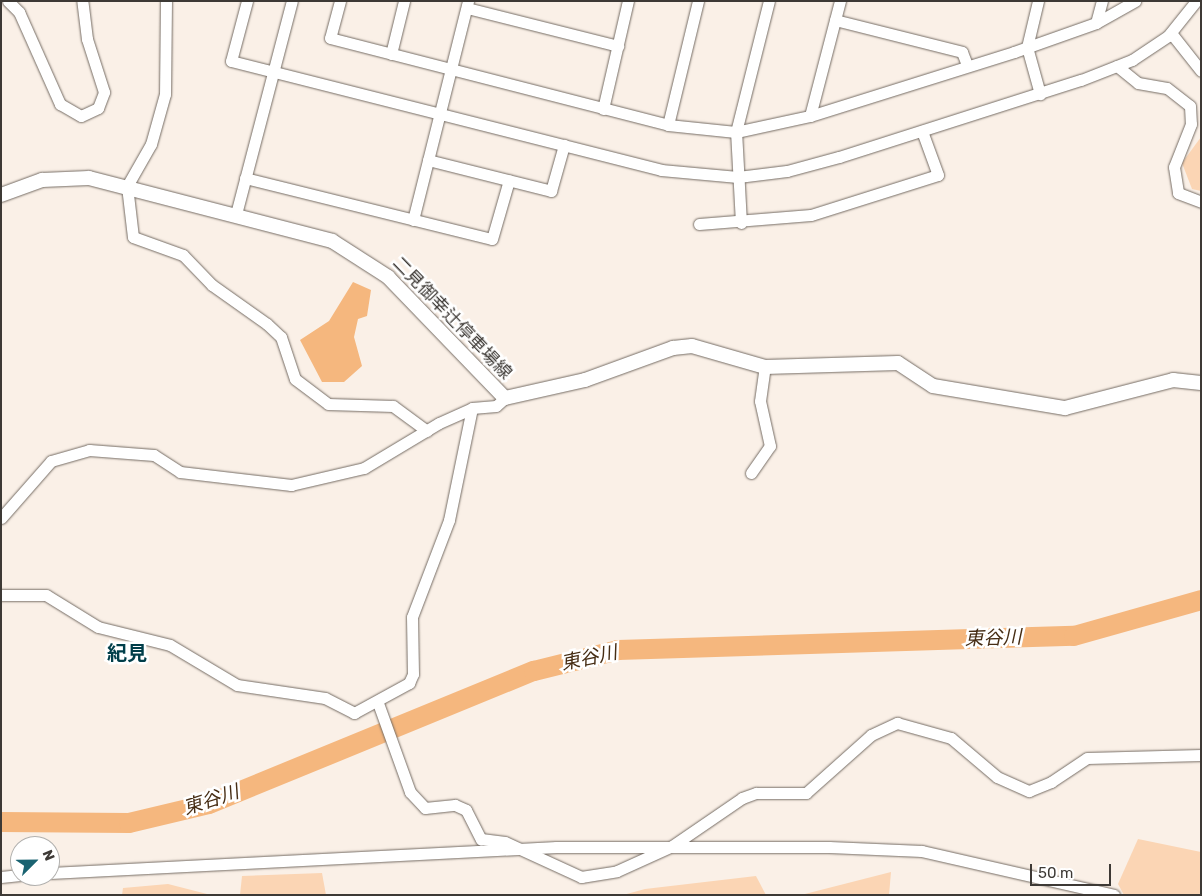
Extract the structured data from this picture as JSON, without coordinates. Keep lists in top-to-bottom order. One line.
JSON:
{"streets":{"main road":["二見御幸辻停車場線"]},"districts":["紀見"],"water":["東谷川"],"scale_bar":"50 m","north":"top right"}
